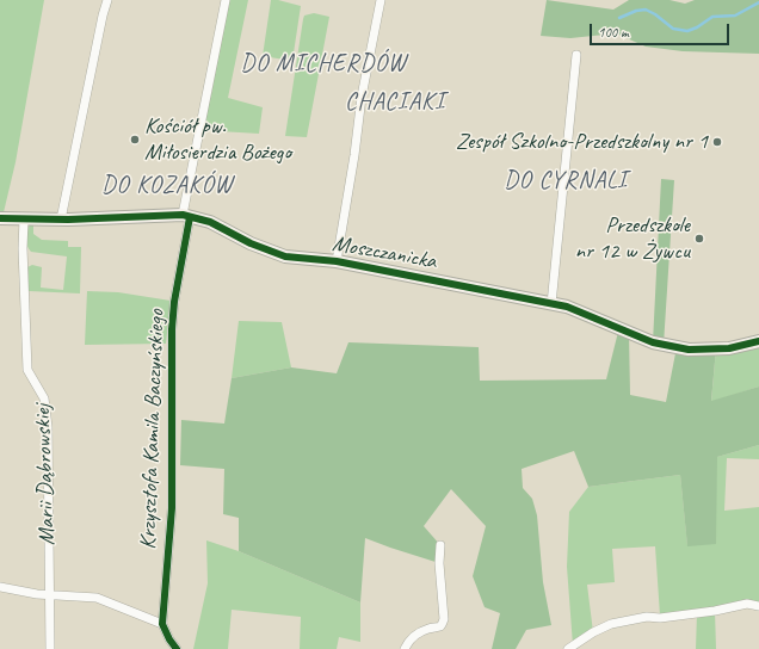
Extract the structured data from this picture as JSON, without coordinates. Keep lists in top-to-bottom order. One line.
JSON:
{"streets":{"street":["Moszczanicka","Krzysztofa Kamila Baczyńskiego","Marii Dąbrowskiej"]},"crossings":[["Moszczanicka","Krzysztofa Kamila Baczyńskiego"],["Moszczanicka","Marii Dąbrowskiej"]],"districts":["DO MICHERDÓW","CHACIAKI","DO CYRNALI","DO KOZAKÓW"],"places":["Kościół pw. Miłosierdzia Bożego","Zespół Szkolno-Przedszkolny nr 1","Przedszkole nr 12 w Żywcu"],"scale_bar":"100 m"}
